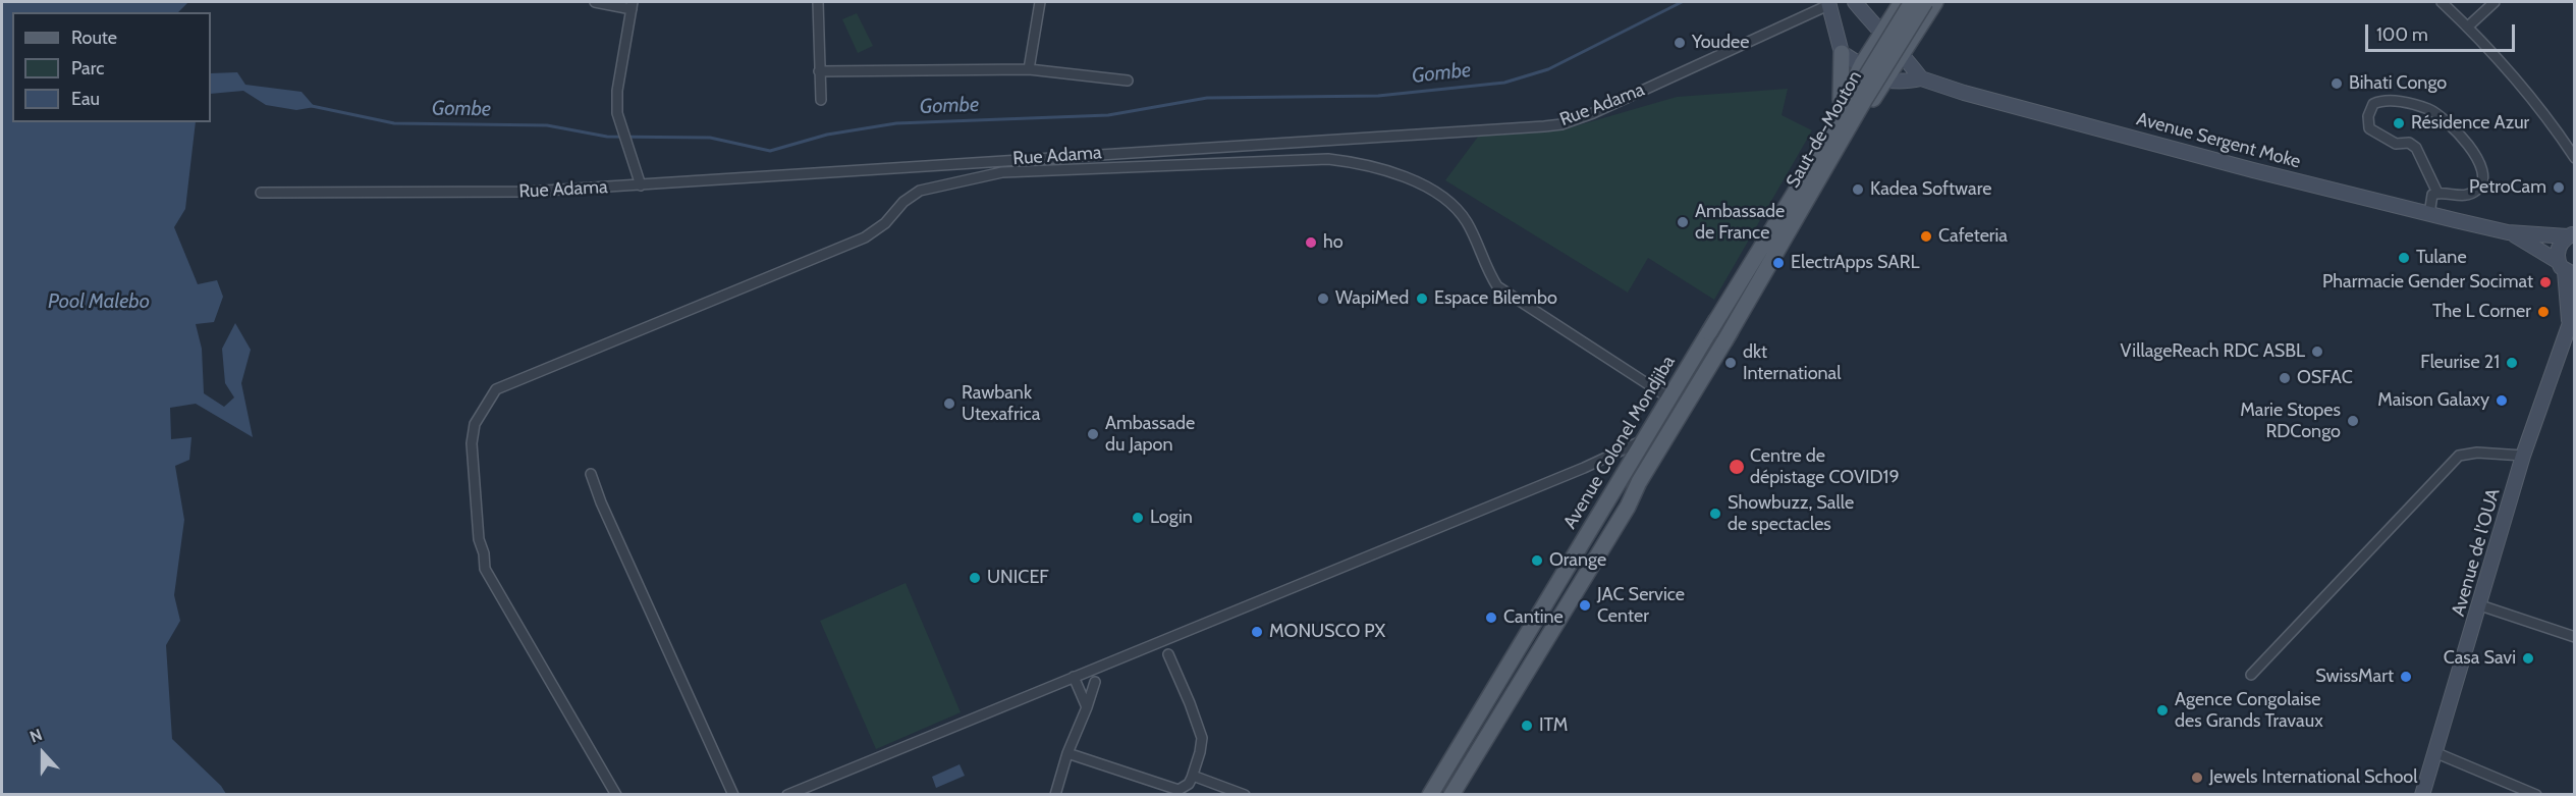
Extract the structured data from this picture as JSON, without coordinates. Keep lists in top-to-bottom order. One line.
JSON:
{"streets":{"main road":["Saut-de-Mouton","Avenue Sergent Moke","Avenue Colonel Mondjiba","Avenue de l’OUA"],"street":["Rue Adama"]},"crossings":[["Saut-de-Mouton","Avenue Colonel Mondjiba"],["Avenue Sergent Moke","Avenue de l’OUA"]],"water":["Gombe","Pool Malebo"],"places":["Youdee","Bihati Congo","Résidence Azur","PetroCam","Kadea Software","Ambassade de France","Cafeteria","ho","Tulane","ElectrApps SARL","Pharmacie Gender Socimat","WapiMed","Espace Bilembo","The L Corner","VillageReach RDC ASBL","dkt International","Fleurise 21","OSFAC","Maison Galaxy","Rawbank Utexafrica","Marie Stopes RDCongo","Ambassade du Japon","Centre de dépistage COVID19","Showbuzz, Salle de spectacles","Login","Orange","UNICEF","JAC Service Center","Cantine","MONUSCO PX","Casa Savi","SwissMart","Agence Congolaise des Grands Travaux","ITM","Jewels International School"],"legend":["Route","Parc","Eau"],"scale_bar":"100 m","north":"top"}
